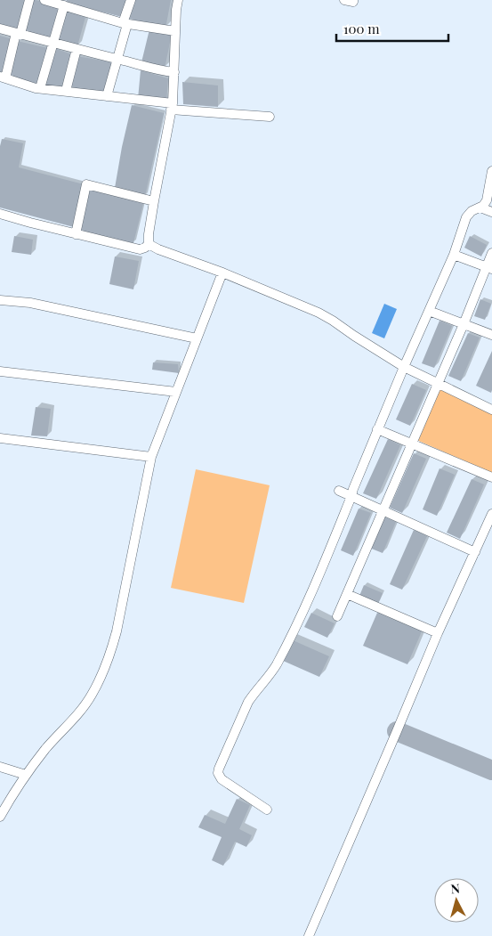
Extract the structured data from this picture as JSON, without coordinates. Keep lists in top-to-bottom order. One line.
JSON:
{"scale_bar":"100 m","north":"top"}
